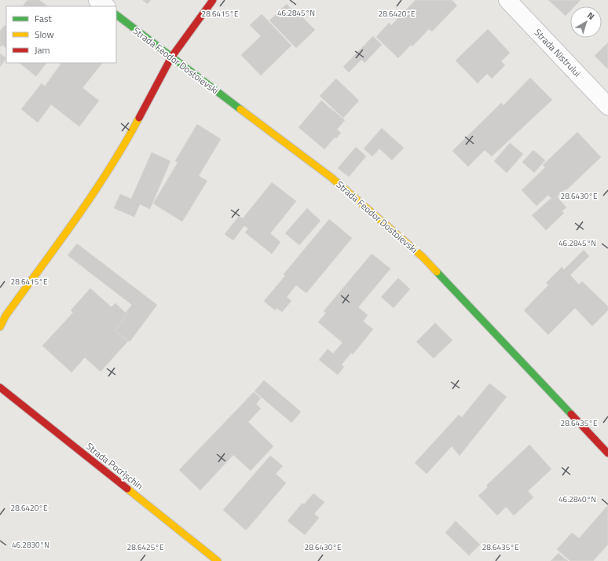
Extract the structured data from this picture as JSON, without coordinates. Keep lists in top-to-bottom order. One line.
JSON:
{"streets":{"street":["Strada Nistrului","Strada Feodor Dostoievski","Strada Pocrîșchin"]},"legend":["Fast","Slow","Jam"],"north":"top right","coordinates":["46.2845°N","28.6415°E","28.6420°E","28.6430°E","28.6435°E","46.2840°N","46.2830°N","28.6425°E"]}
